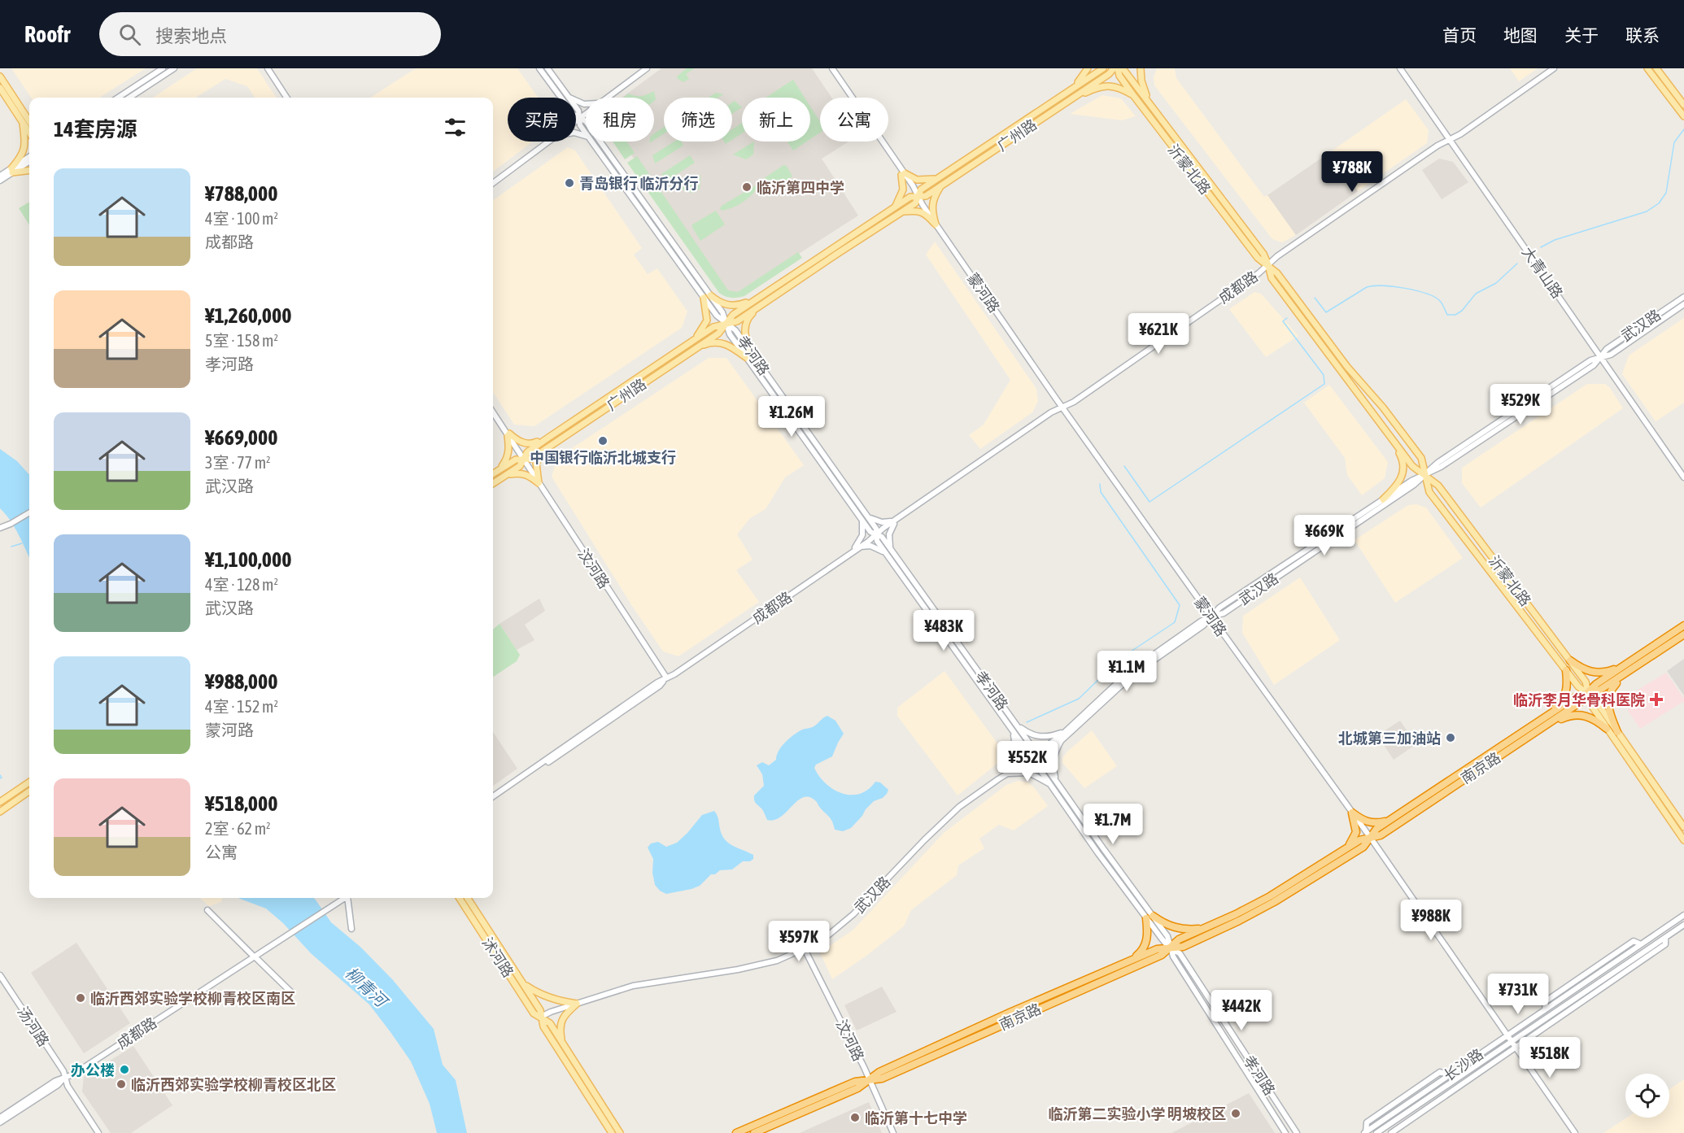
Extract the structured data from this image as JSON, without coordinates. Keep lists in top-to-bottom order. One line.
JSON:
{"streets":{"highway":["南京路"],"main road":["广州路","沂蒙北路","沭河路"],"street":["大青山路","成都路","蒙河路","武汉路","孝河路","汶河路","汤河路","长沙路"]},"crossings":[["广州路","蒙河路"],["广州路","孝河路"],["广州路","汶河路"],["沂蒙北路","成都路"],["沂蒙北路","武汉路"],["沂蒙北路","南京路"],["大青山路","成都路"],["大青山路","武汉路"],["成都路","蒙河路"],["成都路","孝河路"],["成都路","汶河路"],["成都路","汤河路"],["蒙河路","武汉路"],["蒙河路","南京路"],["蒙河路","长沙路"],["武汉路","孝河路"],["武汉路","汶河路"],["武汉路","沭河路"],["孝河路","南京路"],["汶河路","南京路"]],"water":["柳青河"],"places":{"other":["青岛银行 临沂分行","临沂第四中学","中国银行临沂北城支行","北城第三加油站","临沂西郊实验学校柳青校区南区","办公楼","临沂西郊实验学校柳青校区北区","临沂第二实验小学 明坡校区","临沂第十七中学"],"health":["临沂李月华骨科医院"]},"page":{"header":"Roofr","search":"搜索地点","nav":["首页","地图","关于","联系"],"chip":["买房","租房","筛选","新上","公寓"],"heading":"14套房源","price":["¥788K","¥621K","¥529K","¥1.26M","¥669K","¥483K","¥1.1M","¥552K","¥1.7M","¥988K","¥597K","¥731K","¥442K","¥518K"],"list":[{"name":"¥788,000","note":"4室 · 100 m² · 成都路"},{"name":"¥1,260,000","note":"5室 · 158 m² · 孝河路"},{"name":"¥669,000","note":"3室 · 77 m² · 武汉路"},{"name":"¥1,100,000","note":"4室 · 128 m² · 武汉路"},{"name":"¥988,000","note":"4室 · 152 m² · 蒙河路"},{"name":"¥518,000","note":"2室 · 62 m² · 公寓"}]}}
